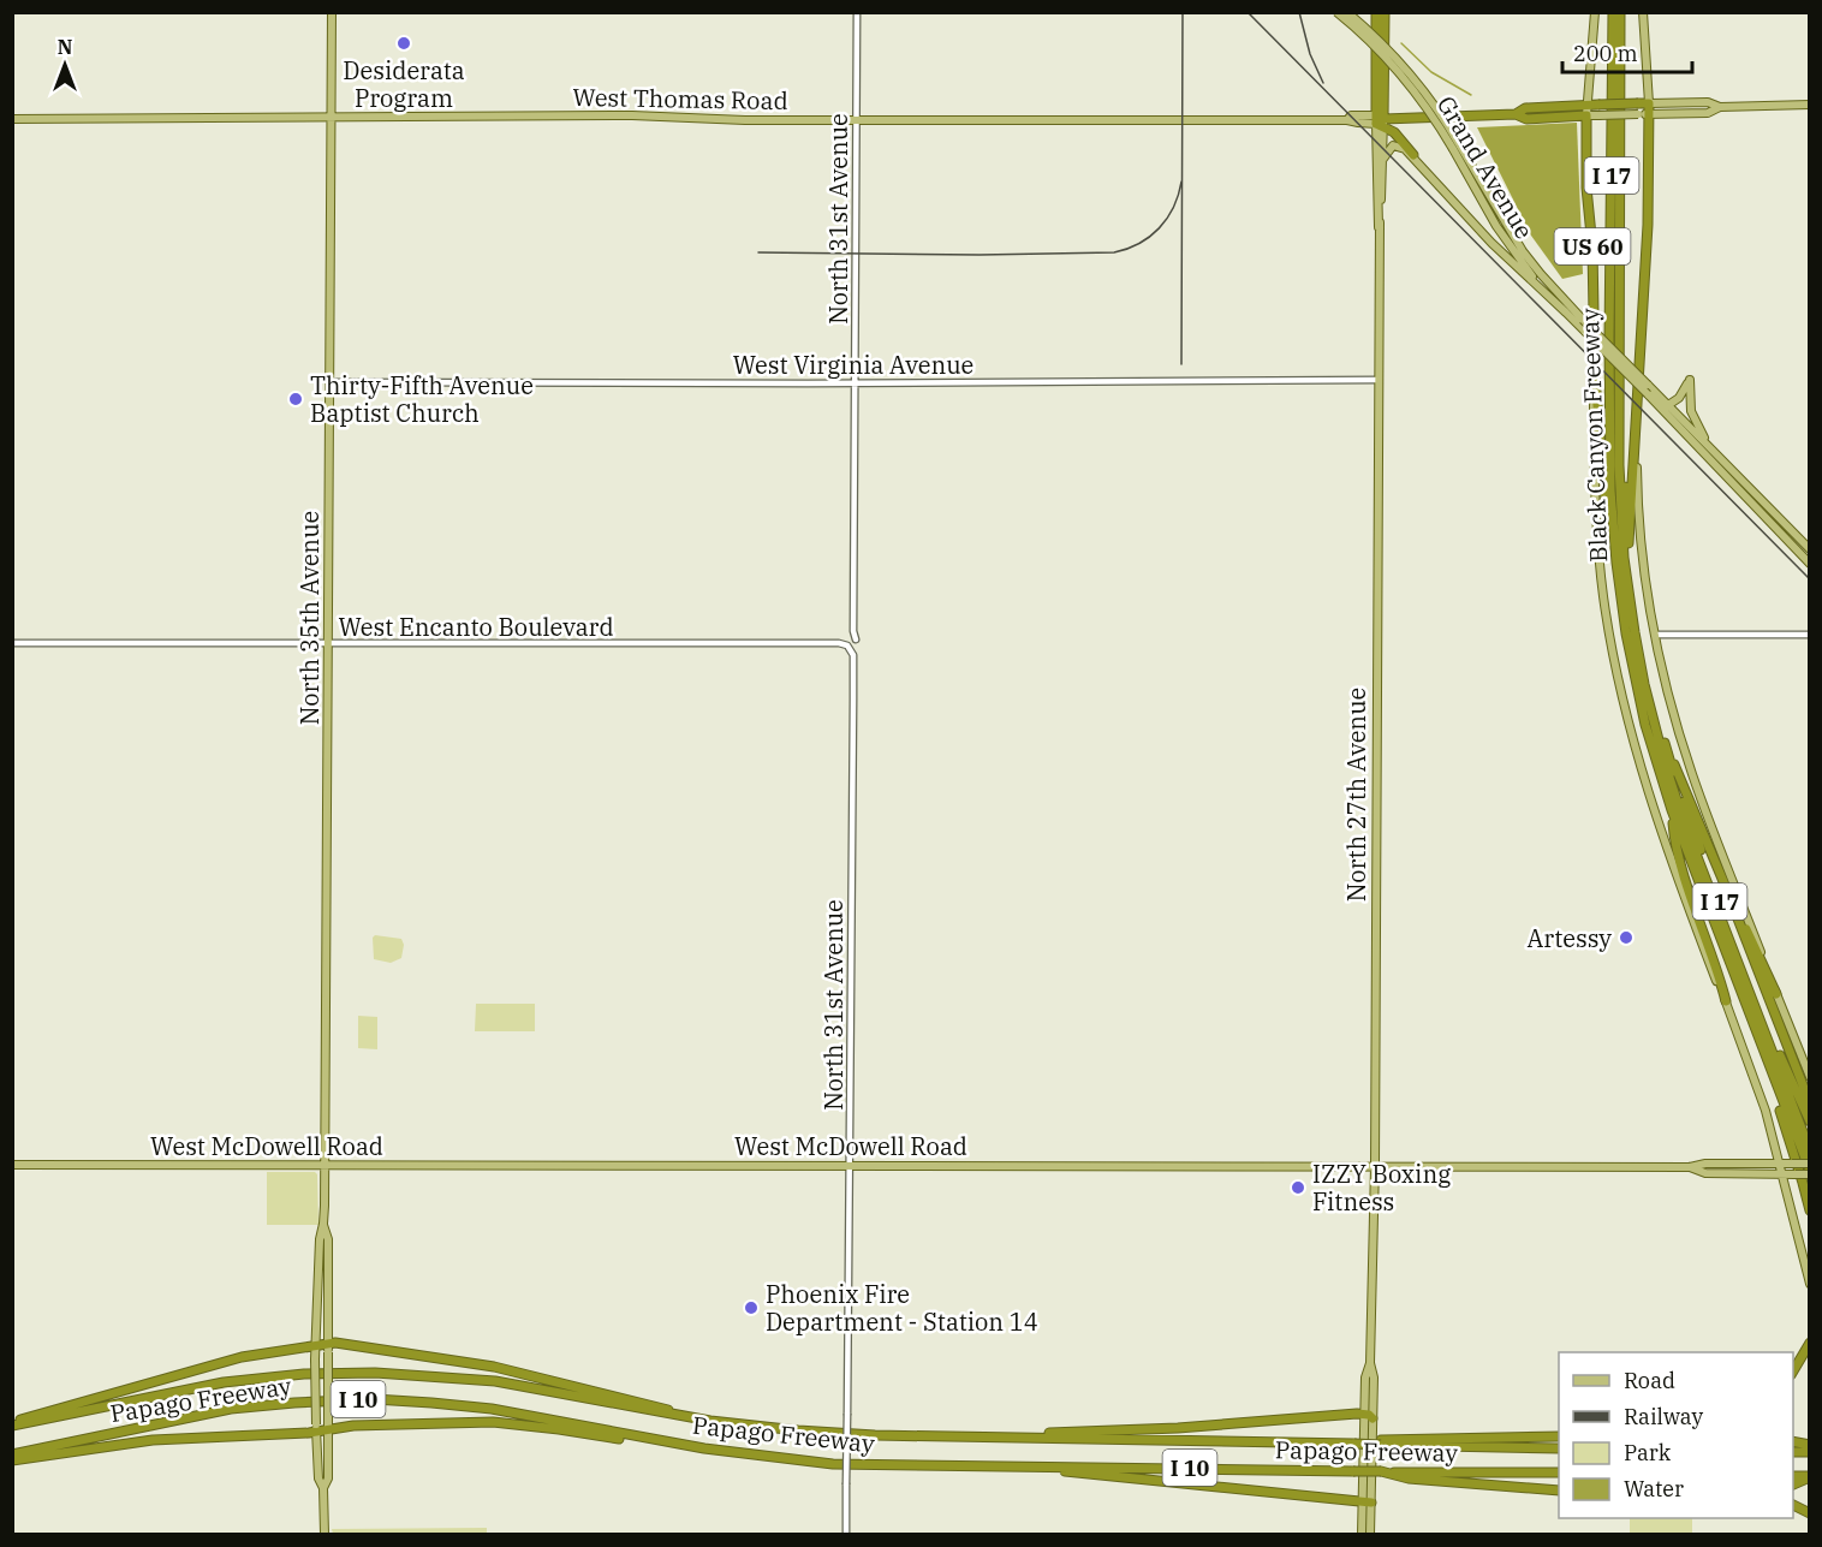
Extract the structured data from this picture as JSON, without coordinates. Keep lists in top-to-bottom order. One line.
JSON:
{"streets":{"highway":["West Thomas Road","I 17","US 60","Black Canyon Freeway","North 27th Avenue","Papago Freeway","I 10"],"main road":["Grand Avenue","North 35th Avenue","West McDowell Road"],"street":["North 31st Avenue","West Virginia Avenue","West Encanto Boulevard"]},"crossings":[["West Thomas Road","North 31st Avenue"],["West Thomas Road","US 60"],["West Thomas Road","North 35th Avenue"],["West Thomas Road","North 27th Avenue"],["North 31st Avenue","West Virginia Avenue"],["North 31st Avenue","West Encanto Boulevard"],["North 31st Avenue","West McDowell Road"],["US 60","Black Canyon Freeway"],["West Virginia Avenue","North 35th Avenue"],["West Virginia Avenue","North 27th Avenue"],["Black Canyon Freeway","West McDowell Road"],["North 35th Avenue","West Encanto Boulevard"],["North 35th Avenue","West McDowell Road"],["North 27th Avenue","West McDowell Road"]],"places":["Desiderata Program","Thirty-Fifth Avenue Baptist Church","Artessy","IZZY Boxing Fitness","Phoenix Fire Department - Station 14"],"legend":["Road","Railway","Park","Water"],"scale_bar":"200 m","north":"top"}
